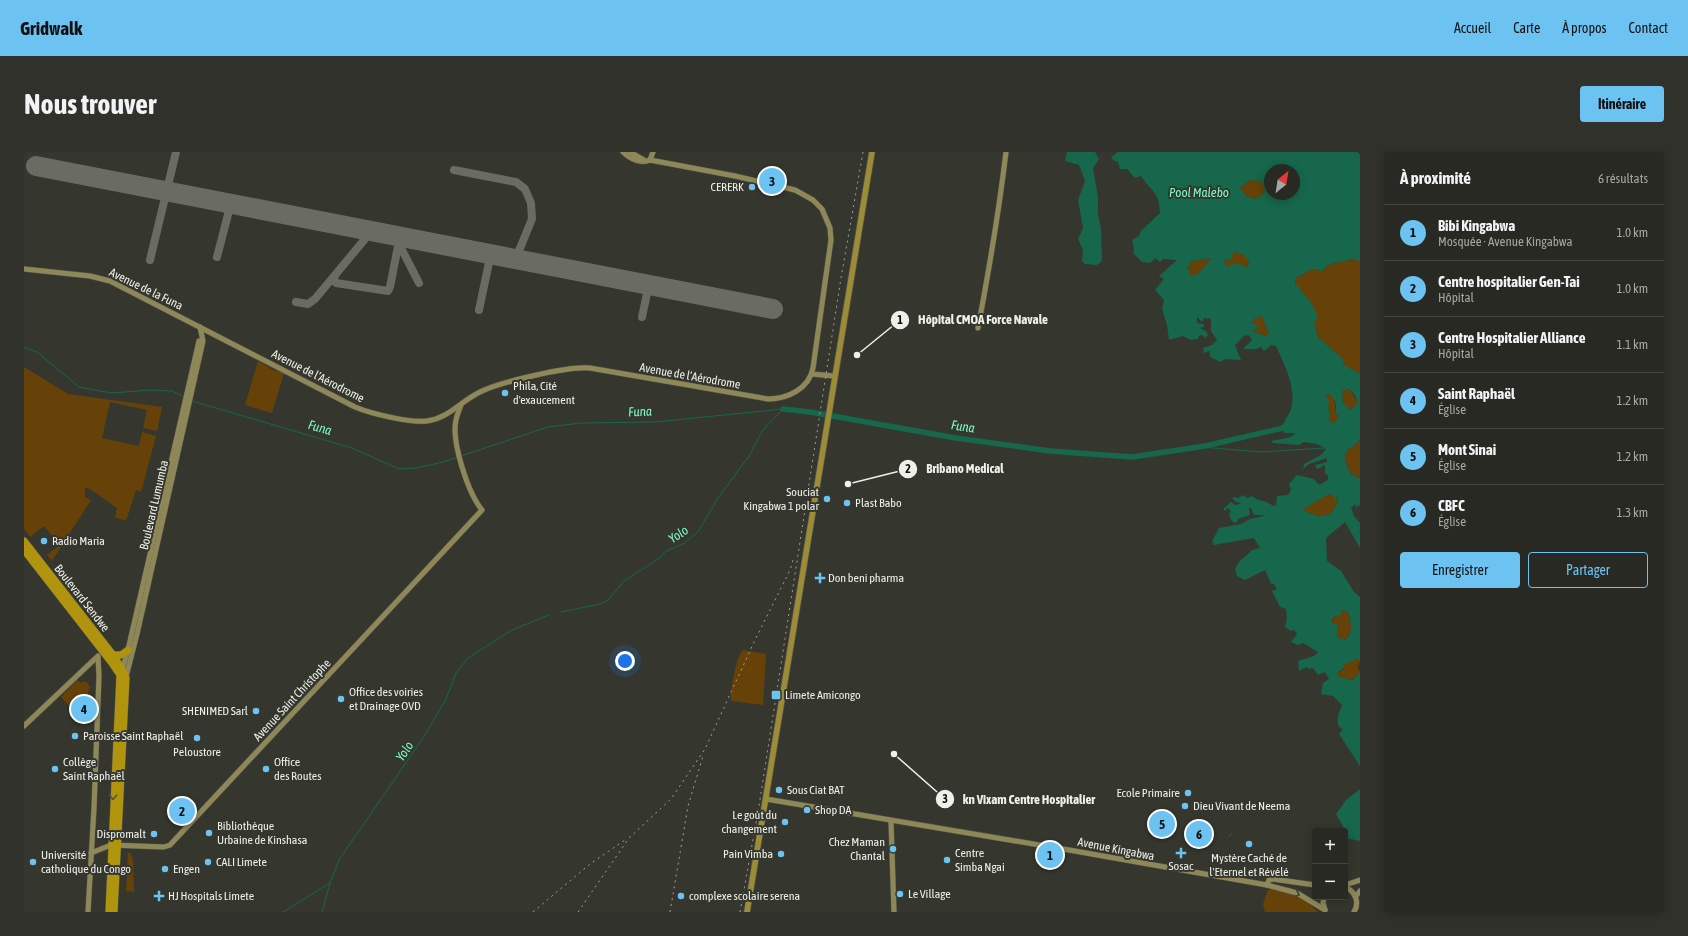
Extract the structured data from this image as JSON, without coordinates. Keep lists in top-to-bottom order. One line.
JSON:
{"streets":{"highway":["Boulevard Lumumba","Boulevard Sendwe"],"main road":["Avenue de la Funa","Avenue de l’Aérodrome","Avenue Saint Christophe","Avenue Kingabwa"]},"crossings":[["Avenue de la Funa","Avenue de l’Aérodrome"],["Avenue de l’Aérodrome","Avenue Saint Christophe"],["Boulevard Lumumba","Boulevard Sendwe"],["Boulevard Lumumba","Avenue Saint Christophe"]],"water":["Pool Malebo","Funa","Yolo"],"places":{"other":["CERERK","Hôpital CMOA Force Navale","Phila, Cité d'exaucement","Bribano Medical","Souciat Kingabwa 1 polar","Plast Babo","Radio Maria","Office des voiries et Drainage OVD","SHENIMED Sarl","Paroisse Saint Raphaël","Peloustore","kn Vixam Centre Hospitalier","Collège Saint Raphaël","Office des Routes","Sous Ciat BAT","Ecole Primaire","Dieu Vivant de Neema","Shop DA","Le goùt du changement","Bibliothèque Urbaine de Kinshasa","Dispromalt","Mystère Caché de l'Eternel et Révélé","Chez Maman Chantal","Pain Vimba","Centre Simba Ngai","Université catholique du Congo","CALI Limete","Engen","Le Village","complexe scolaire serena"],"health":["Don beni pharma","Sosac","HJ Hospitals Limete"],"transit":["Limete Amicongo"]},"north":"top right","page":{"header":"Gridwalk","nav":["Accueil","Carte","À propos","Contact"],"buttons":["Itinéraire",["Enregistrer","Partager"]],"title":"Nous trouver","heading":["À proximité","6 résultats"],"pins":["3","4","2","5","6","1"],"list":[{"mark":"1","name":"Bibi Kingabwa","note":"Mosquée · Avenue Kingabwa","value":"1.0 km"},{"mark":"2","name":"Centre hospitalier Gen-Tai","note":"Hôpital","value":"1.0 km"},{"mark":"3","name":"Centre Hospitalier Alliance","note":"Hôpital","value":"1.1 km"},{"mark":"4","name":"Saint Raphaël","note":"Église","value":"1.2 km"},{"mark":"5","name":"Mont Sinai","note":"Église","value":"1.2 km"},{"mark":"6","name":"CBFC","note":"Église","value":"1.3 km"}],"map_buttons":["+","−"]}}
